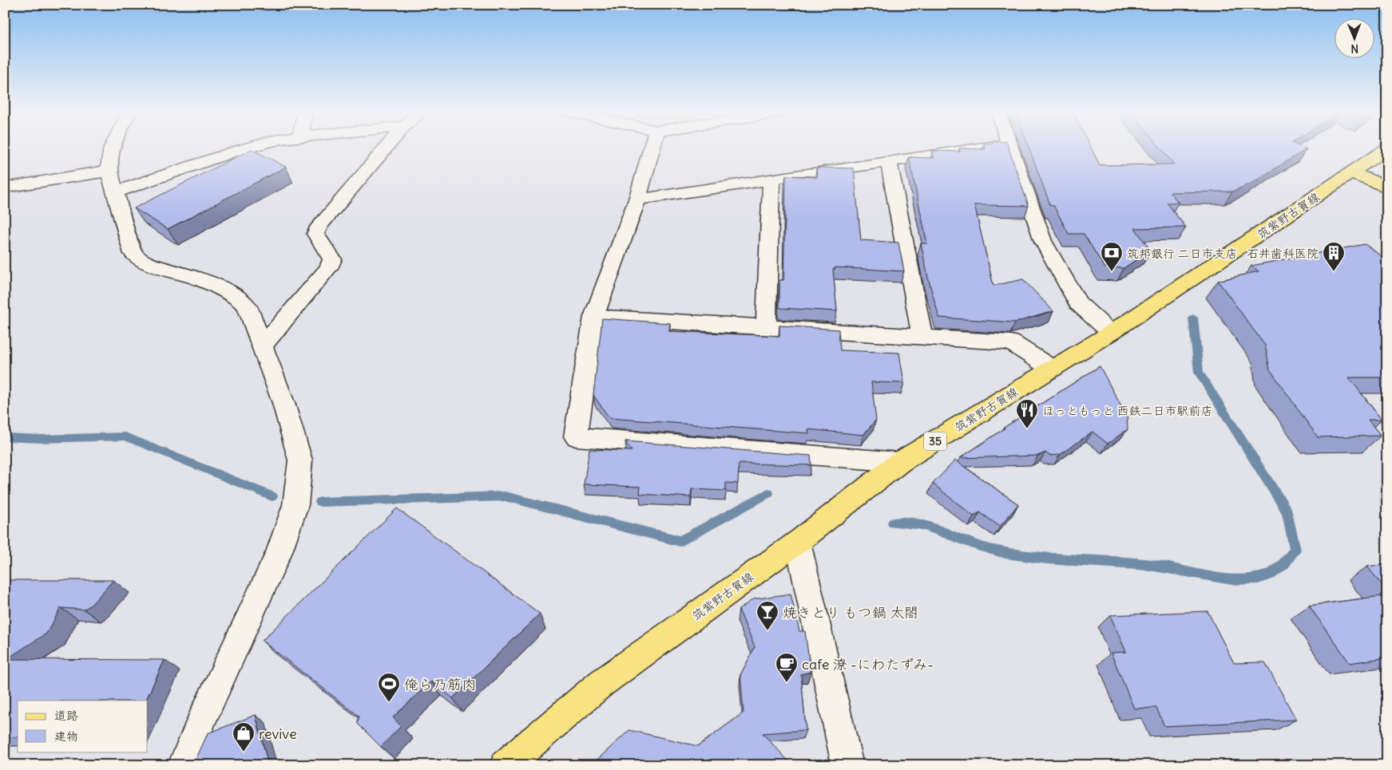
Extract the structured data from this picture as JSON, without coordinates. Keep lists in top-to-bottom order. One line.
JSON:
{"streets":{"main road":["筑紫野古賀線","35"]},"places":{"bank":["筑邦銀行 二日市支店"],"building":["石井歯科医院"],"restaurant":["ほっともっと 西鉄二日市駅前店"],"bar":["焼きとり もつ鍋 太閤"],"cafe":["cafe 潦 -にわたずみ-"],"sports":["俺ら乃筋肉"],"shop":["revive"]},"legend":["道路","建物"],"north":"bottom"}
